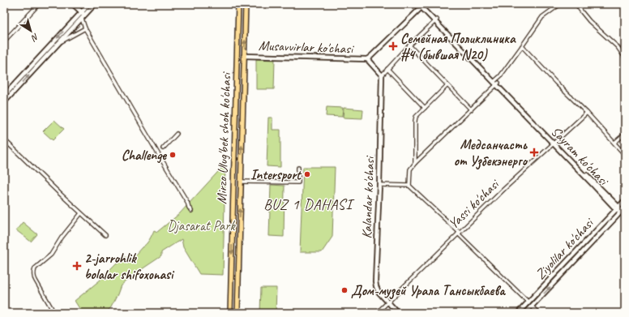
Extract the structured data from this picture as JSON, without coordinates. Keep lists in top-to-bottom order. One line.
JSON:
{"streets":{"main road":["Mirzo Ulug'bek shoh ko'chasi"],"street":["Musavvirlar ko'chasi","Sayram ko'chasi","Kalandar ko'chasi","Yassi ko'chasi","Ziyolilar ko'chasi"]},"crossings":[["Musavvirlar ko'chasi","Mirzo Ulug'bek shoh ko'chasi"],["Sayram ko'chasi","Yassi ko'chasi"],["Sayram ko'chasi","Ziyolilar ko'chasi"],["Kalandar ko'chasi","Yassi ko'chasi"]],"districts":["BUZ 1 DAHASI"],"parks":["Djasarat Park"],"places":{"health":["Семейная Поликлиника #4 (бывшая N20)","Медсанчасть от Узбекэнерго","2-jarrohlik bolalar shifoxonasi"],"other":["Challenge","Intersport","Дом-музей Урала Тансыкбаева"]},"north":"bottom right"}
